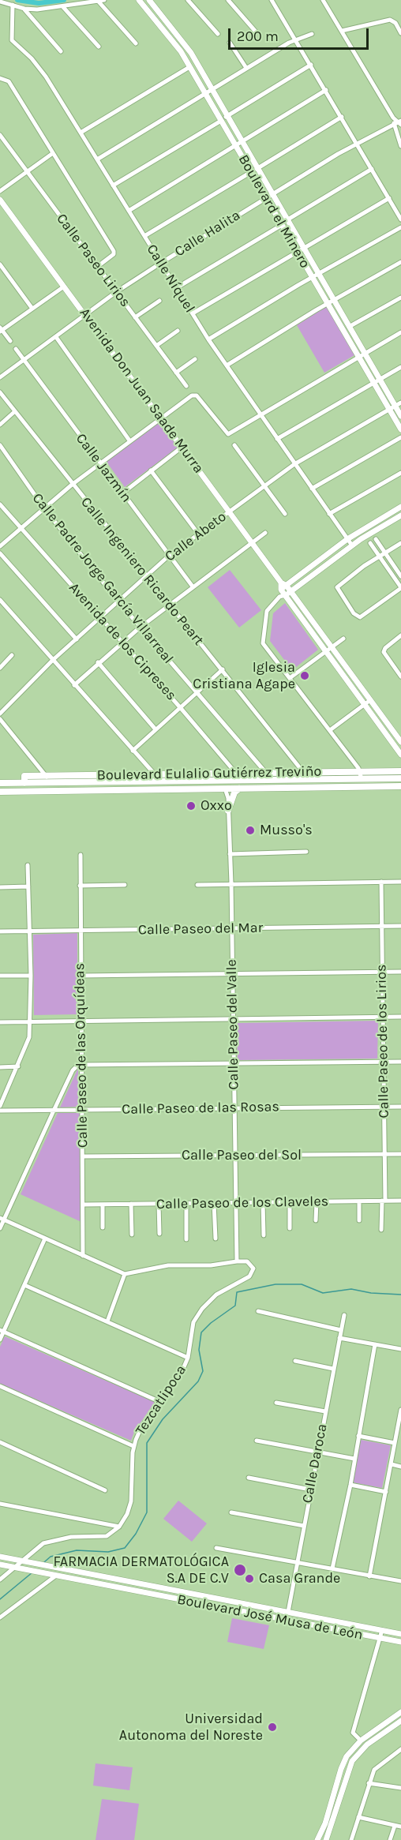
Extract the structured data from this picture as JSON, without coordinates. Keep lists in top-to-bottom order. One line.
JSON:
{"streets":{"main road":["Boulevard Eulalio Gutiérrez Treviño"],"street":["Boulevard el Minero","Calle Halita","Calle Paseo Lirios","Calle Níquel","Avenida Don Juan Saade Murra","Calle Jazmín","Calle Abeto","Calle Ingeniero Ricardo Peart","Calle Padre Jorge García Villarreal","Avenida de los Cipreses","Calle Paseo del Mar","Calle Paseo del Valle","Calle Paseo de los Lirios","Calle Paseo de las Orquídeas","Calle Paseo de las Rosas","Calle Paseo del Sol","Calle Paseo de los Claveles","Tezcatlipoca","Calle Daroca","Boulevard José Musa de León"]},"crossings":[["Boulevard el Minero","Calle Halita"],["Boulevard el Minero","Calle Abeto"],["Calle Halita","Calle Paseo Lirios"],["Calle Halita","Calle Níquel"],["Calle Halita","Avenida Don Juan Saade Murra"],["Calle Halita","Calle Jazmín"],["Calle Níquel","Calle Abeto"],["Avenida Don Juan Saade Murra","Calle Abeto"],["Calle Jazmín","Calle Abeto"],["Calle Abeto","Calle Ingeniero Ricardo Peart"],["Calle Abeto","Calle Padre Jorge García Villarreal"],["Calle Abeto","Avenida de los Cipreses"],["Calle Ingeniero Ricardo Peart","Boulevard Eulalio Gutiérrez Treviño"],["Calle Padre Jorge García Villarreal","Boulevard Eulalio Gutiérrez Treviño"],["Avenida de los Cipreses","Boulevard Eulalio Gutiérrez Treviño"],["Boulevard Eulalio Gutiérrez Treviño","Calle Paseo del Valle"],["Calle Paseo del Mar","Calle Paseo del Valle"],["Calle Paseo del Mar","Calle Paseo de los Lirios"],["Calle Paseo del Mar","Calle Paseo de las Orquídeas"],["Calle Paseo del Valle","Calle Paseo de las Rosas"],["Calle Paseo del Valle","Calle Paseo del Sol"],["Calle Paseo del Valle","Calle Paseo de los Claveles"],["Calle Paseo del Valle","Tezcatlipoca"],["Calle Paseo de los Lirios","Calle Paseo de las Rosas"],["Calle Paseo de los Lirios","Calle Paseo del Sol"],["Calle Paseo de los Lirios","Calle Paseo de los Claveles"],["Calle Paseo de las Orquídeas","Calle Paseo de las Rosas"],["Calle Paseo de las Orquídeas","Calle Paseo del Sol"],["Calle Paseo de las Orquídeas","Calle Paseo de los Claveles"],["Calle Daroca","Boulevard José Musa de León"]],"places":["Iglesia Cristiana Agape","Oxxo","Musso's","FARMACIA DERMATOLÓGICA S.A DE C.V","Casa Grande","Universidad Autonoma del Noreste"],"scale_bar":"200 m"}
